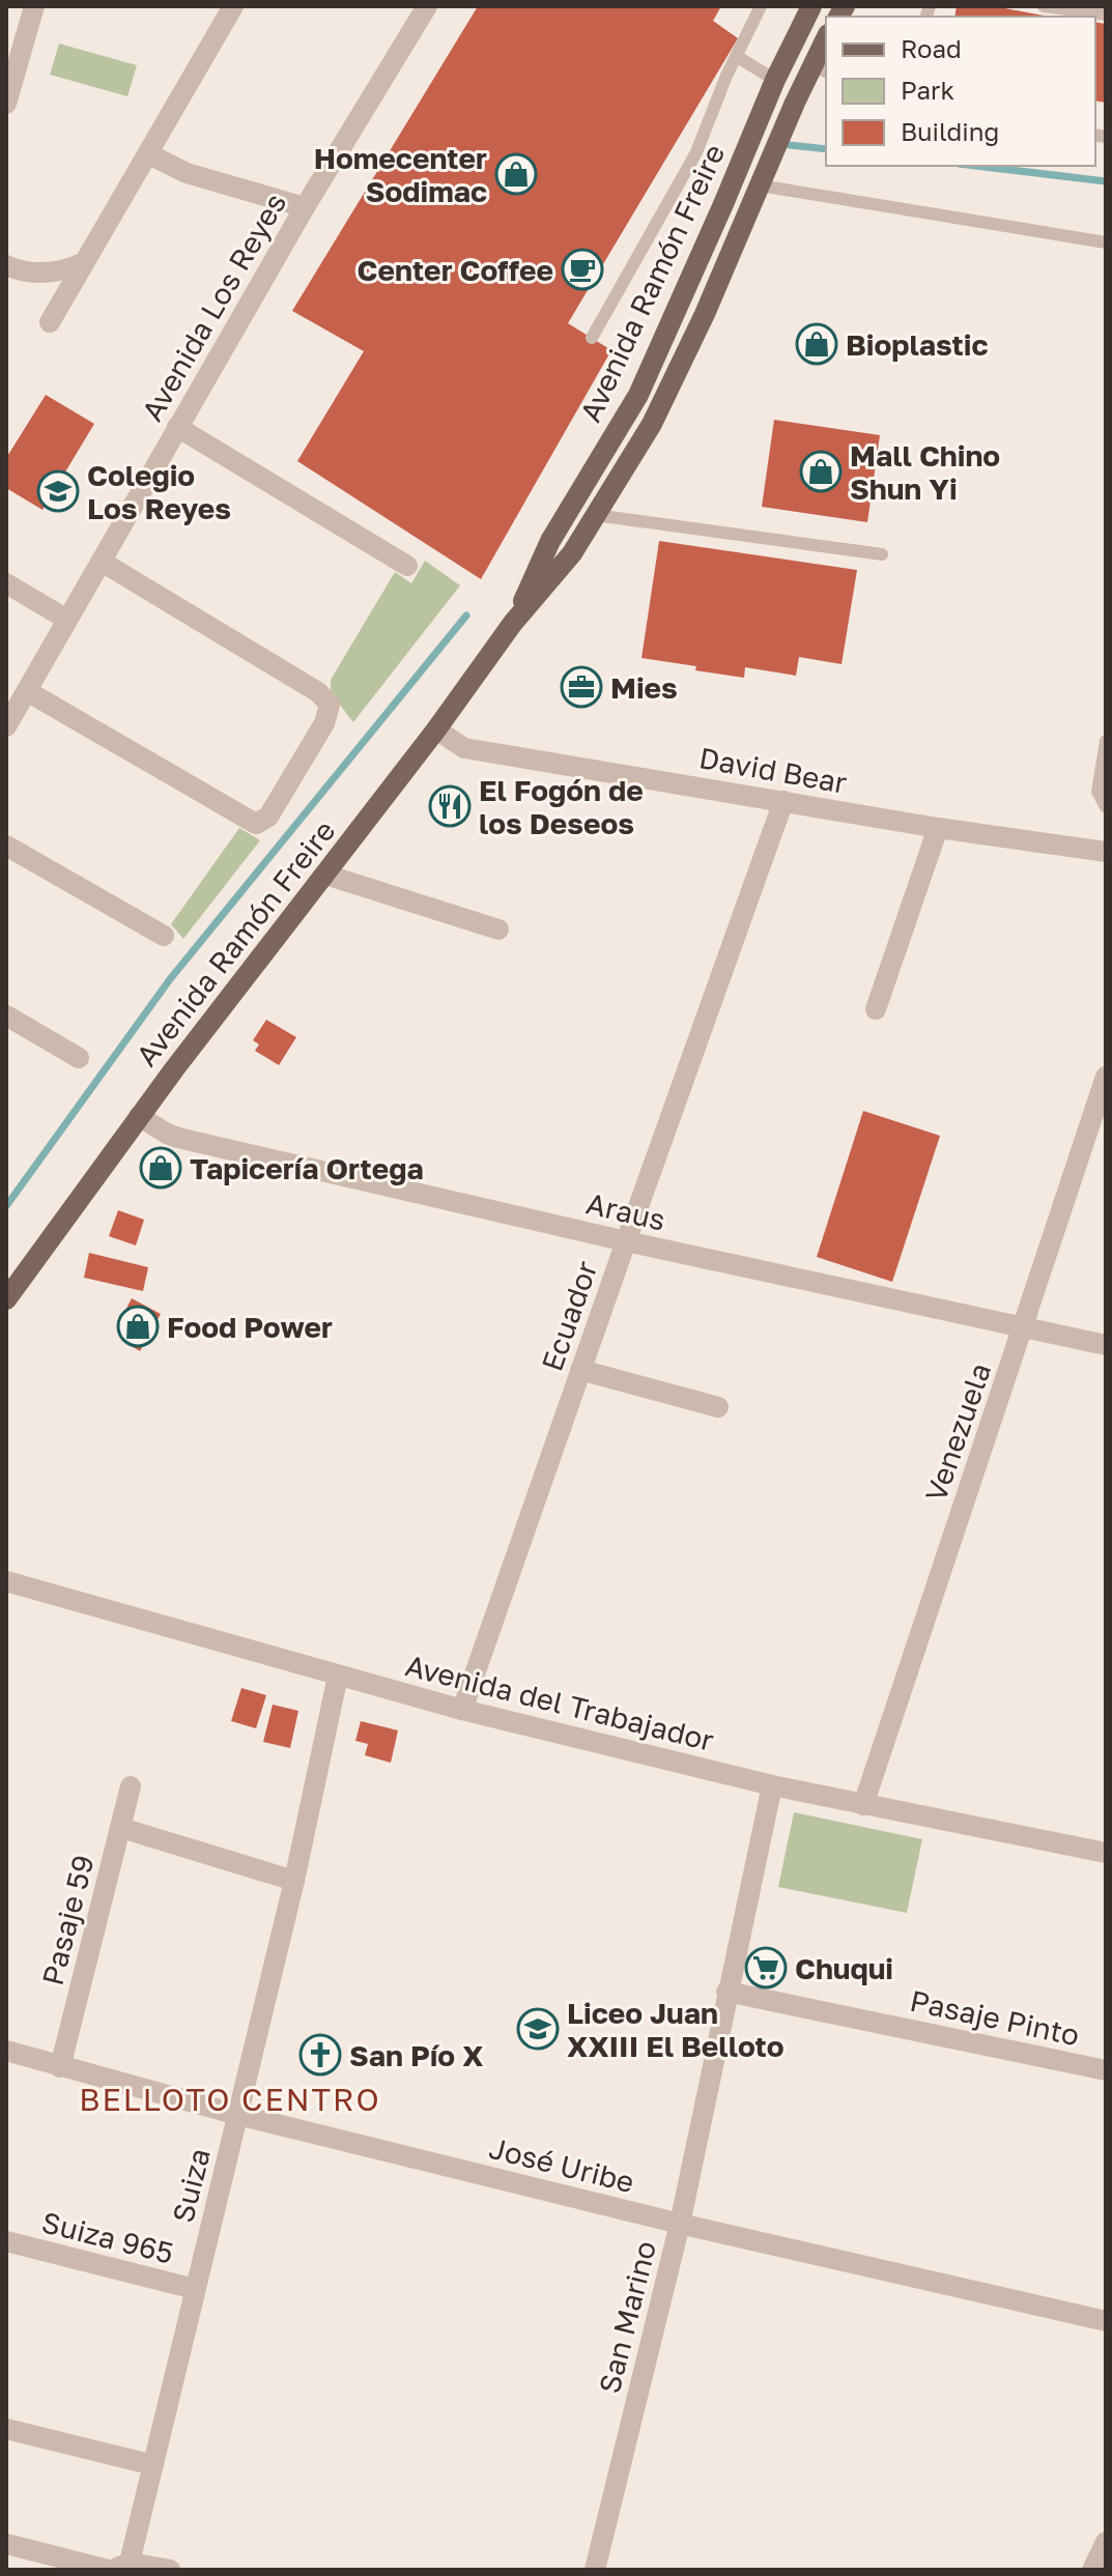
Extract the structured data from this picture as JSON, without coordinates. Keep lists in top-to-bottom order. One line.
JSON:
{"streets":{"main road":["Avenida Ramón Freire"],"street":["Avenida Los Reyes","David Bear","Araus","Ecuador","Venezuela","Avenida del Trabajador","Pasaje 59","Pasaje Pinto","José Uribe","Suiza","Suiza 965","San Marino"]},"crossings":[["Avenida Ramón Freire","David Bear"],["Avenida Ramón Freire","Araus"],["David Bear","Ecuador"],["Araus","Ecuador"],["Araus","Venezuela"],["Ecuador","Avenida del Trabajador"],["Venezuela","Avenida del Trabajador"],["Avenida del Trabajador","Suiza"],["Avenida del Trabajador","San Marino"],["Pasaje 59","José Uribe"],["Pasaje Pinto","San Marino"],["José Uribe","Suiza"],["José Uribe","San Marino"],["Suiza","Suiza 965"]],"districts":["BELLOTO CENTRO"],"places":{"shop":["Homecenter Sodimac","Bioplastic","Mall Chino Shun Yi","Tapicería Ortega","Food Power"],"cafe":["Center Coffee"],"school or university":["Colegio Los Reyes","Liceo Juan XXIII El Belloto"],"office":["Mies"],"restaurant":["El Fogón de los Deseos"],"supermarket":["Chuqui"],"church":["San Pío X"]},"legend":["Road","Park","Building"]}
